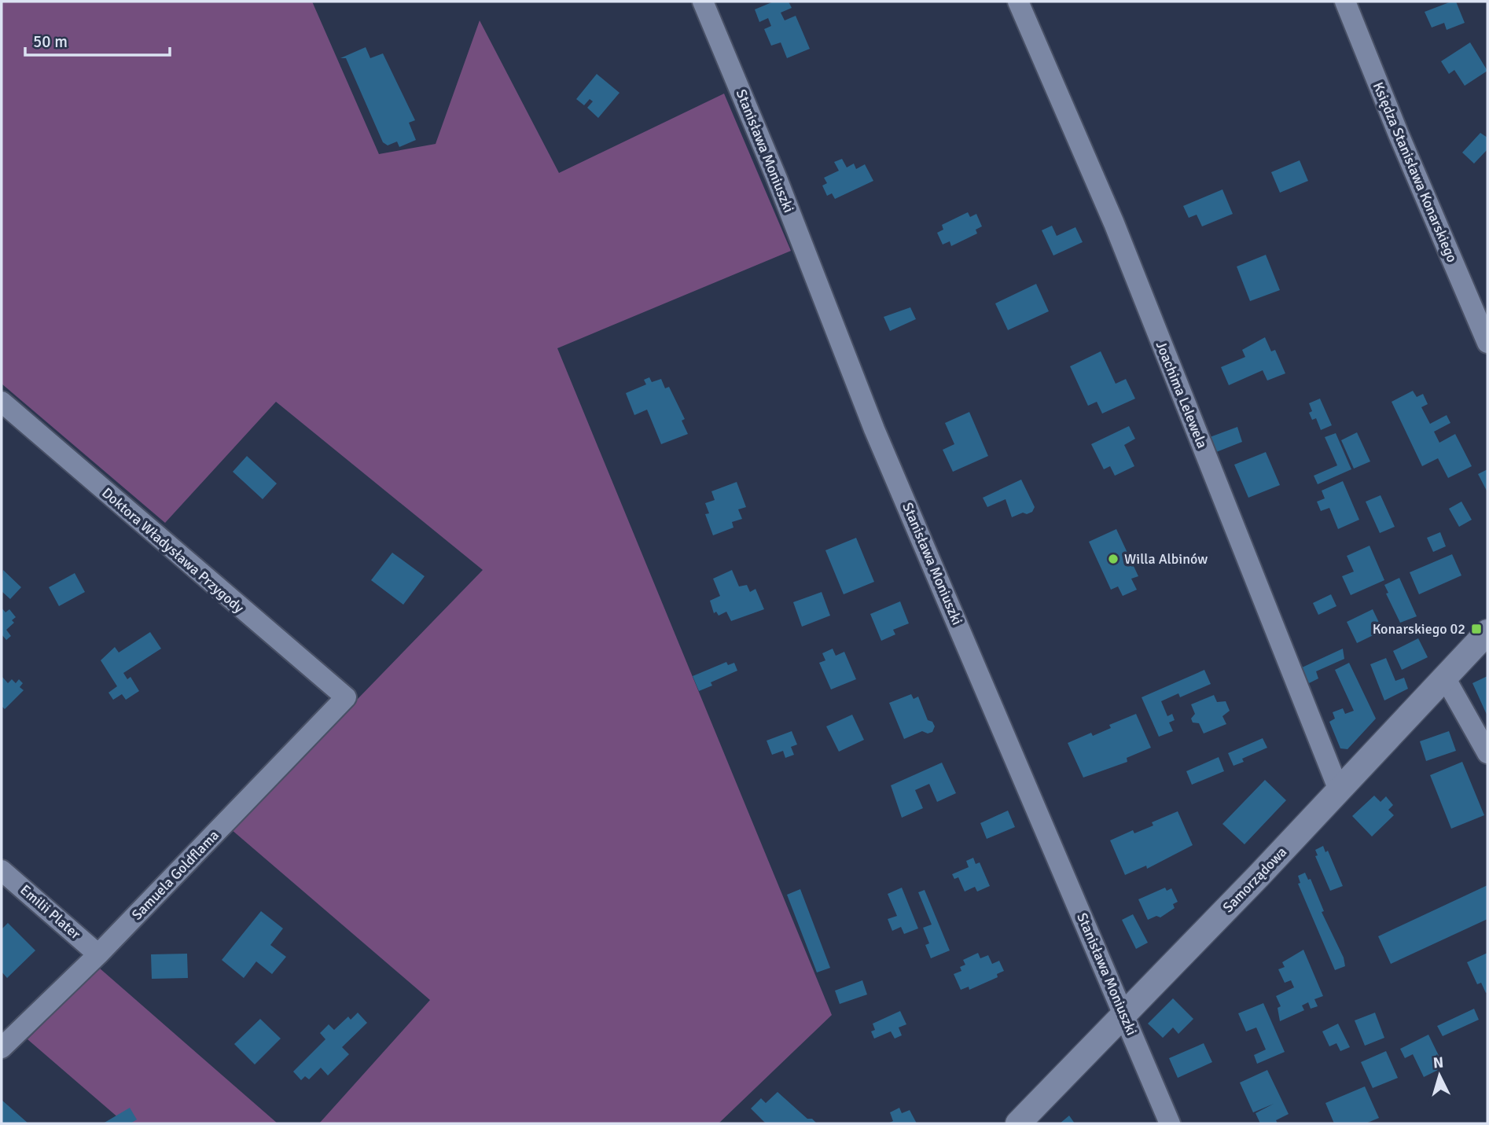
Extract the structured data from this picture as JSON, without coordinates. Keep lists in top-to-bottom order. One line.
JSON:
{"streets":{"street":["Stanisława Moniuszki","Księdza Stanisława Konarskiego","Joachima Lelewela","Doktora Władysława Przygody","Samuela Goldflama","Samorządowa","Emilii Plater"]},"crossings":[["Stanisława Moniuszki","Samorządowa"],["Joachima Lelewela","Samorządowa"],["Doktora Władysława Przygody","Samuela Goldflama"],["Samuela Goldflama","Emilii Plater"]],"places":{"other":["Willa Albinów"],"transit":["Konarskiego 02"]},"scale_bar":"50 m","north":"top"}
